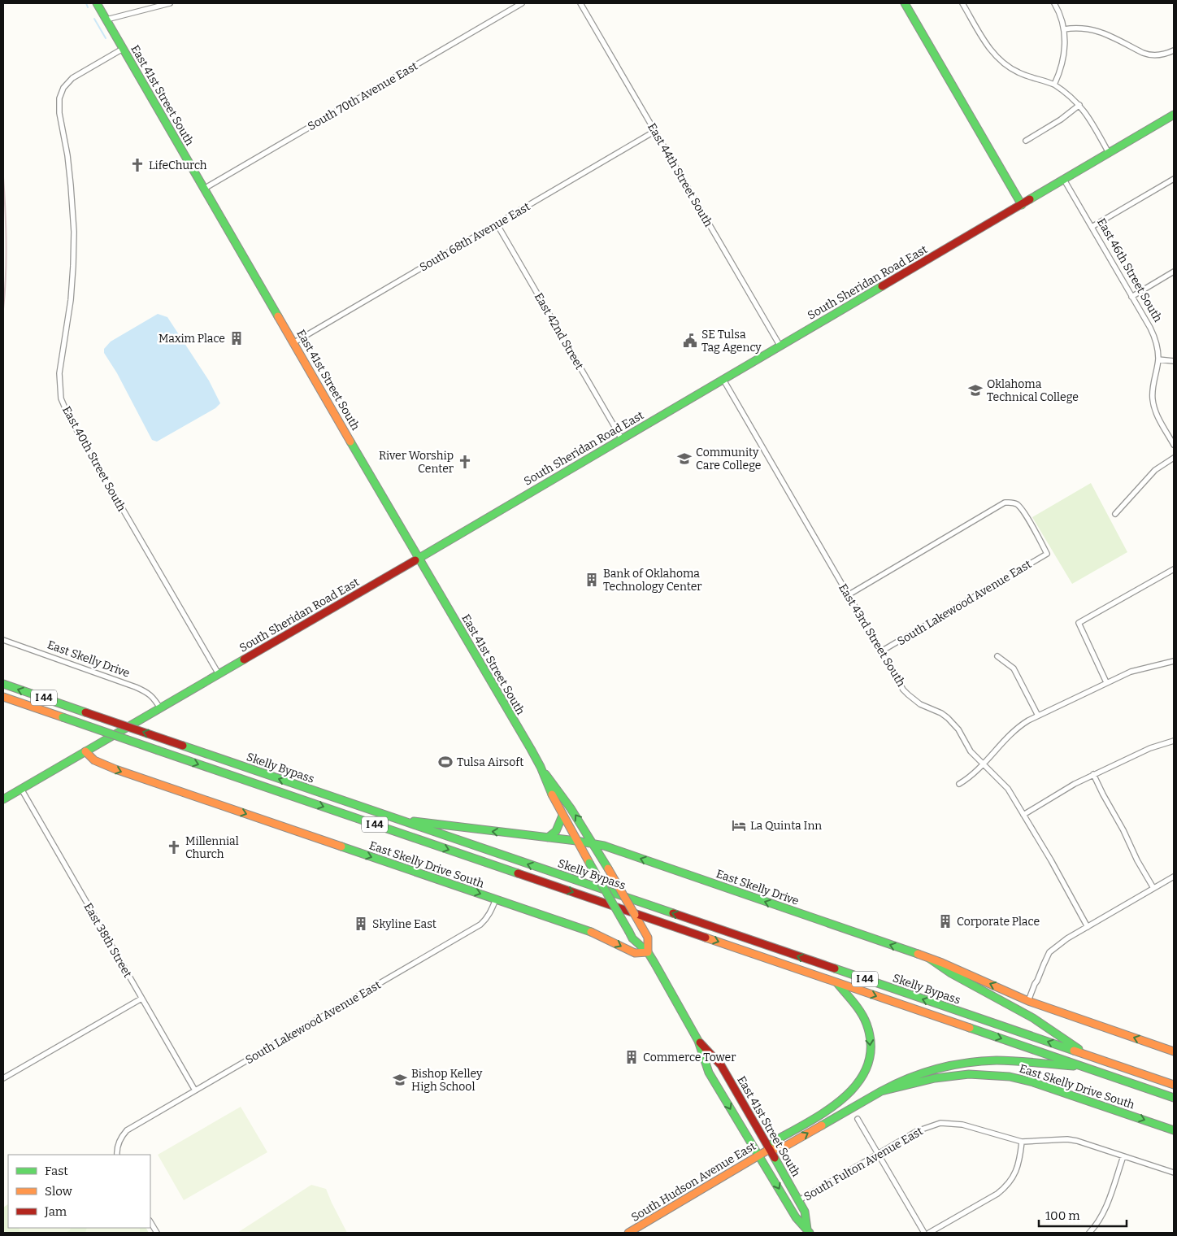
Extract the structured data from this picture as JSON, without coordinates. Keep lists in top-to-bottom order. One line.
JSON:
{"streets":{"main road":["East 41st Street South","South Sheridan Road East","East Skelly Drive","I 44","Skelly Bypass","East Skelly Drive South","South Hudson Avenue East"],"street":["South 70th Avenue East","East 44th Street South","South 68th Avenue East","East 46th Street South","East 42nd Street","East 40th Street South","South Lakewood Avenue East","East 43rd Street South","East 38th Street","South Fulton Avenue East"]},"crossings":[["East 41st Street South","South 70th Avenue East"],["East 41st Street South","South 68th Avenue East"],["East 41st Street South","South Sheridan Road East"],["East 41st Street South","East 40th Street South"],["East 41st Street South","East Skelly Drive"],["East 41st Street South","East Skelly Drive South"],["East 41st Street South","South Fulton Avenue East"],["East 41st Street South","South Hudson Avenue East"],["East 44th Street South","South 68th Avenue East"],["East 44th Street South","South Sheridan Road East"],["South 68th Avenue East","East 42nd Street"],["East 46th Street South","South Sheridan Road East"],["South Sheridan Road East","East 42nd Street"],["South Sheridan Road East","East 40th Street South"],["South Sheridan Road East","East 43rd Street South"],["South Sheridan Road East","East Skelly Drive"],["South Sheridan Road East","East Skelly Drive South"],["South Sheridan Road East","East 38th Street"],["South Lakewood Avenue East","East 43rd Street South"],["South Lakewood Avenue East","East Skelly Drive South"],["South Lakewood Avenue East","East 38th Street"],["East Skelly Drive","Skelly Bypass"],["East Skelly Drive South","South Hudson Avenue East"]],"one_way":["East Skelly Drive","East Skelly Drive South"],"places":{"church":["LifeChurch","River Worship Center","Millennial Church"],"building":["Maxim Place","Bank of Oklahoma Technology Center","Corporate Place","Skyline East","Commerce Tower"],"public building":["SE Tulsa Tag Agency"],"school or university":["Oklahoma Technical College","Community Care College","Bishop Kelley High School"],"sports":["Tulsa Airsoft"],"hotel":["La Quinta Inn"]},"legend":["Fast","Slow","Jam"],"scale_bar":"100 m"}
